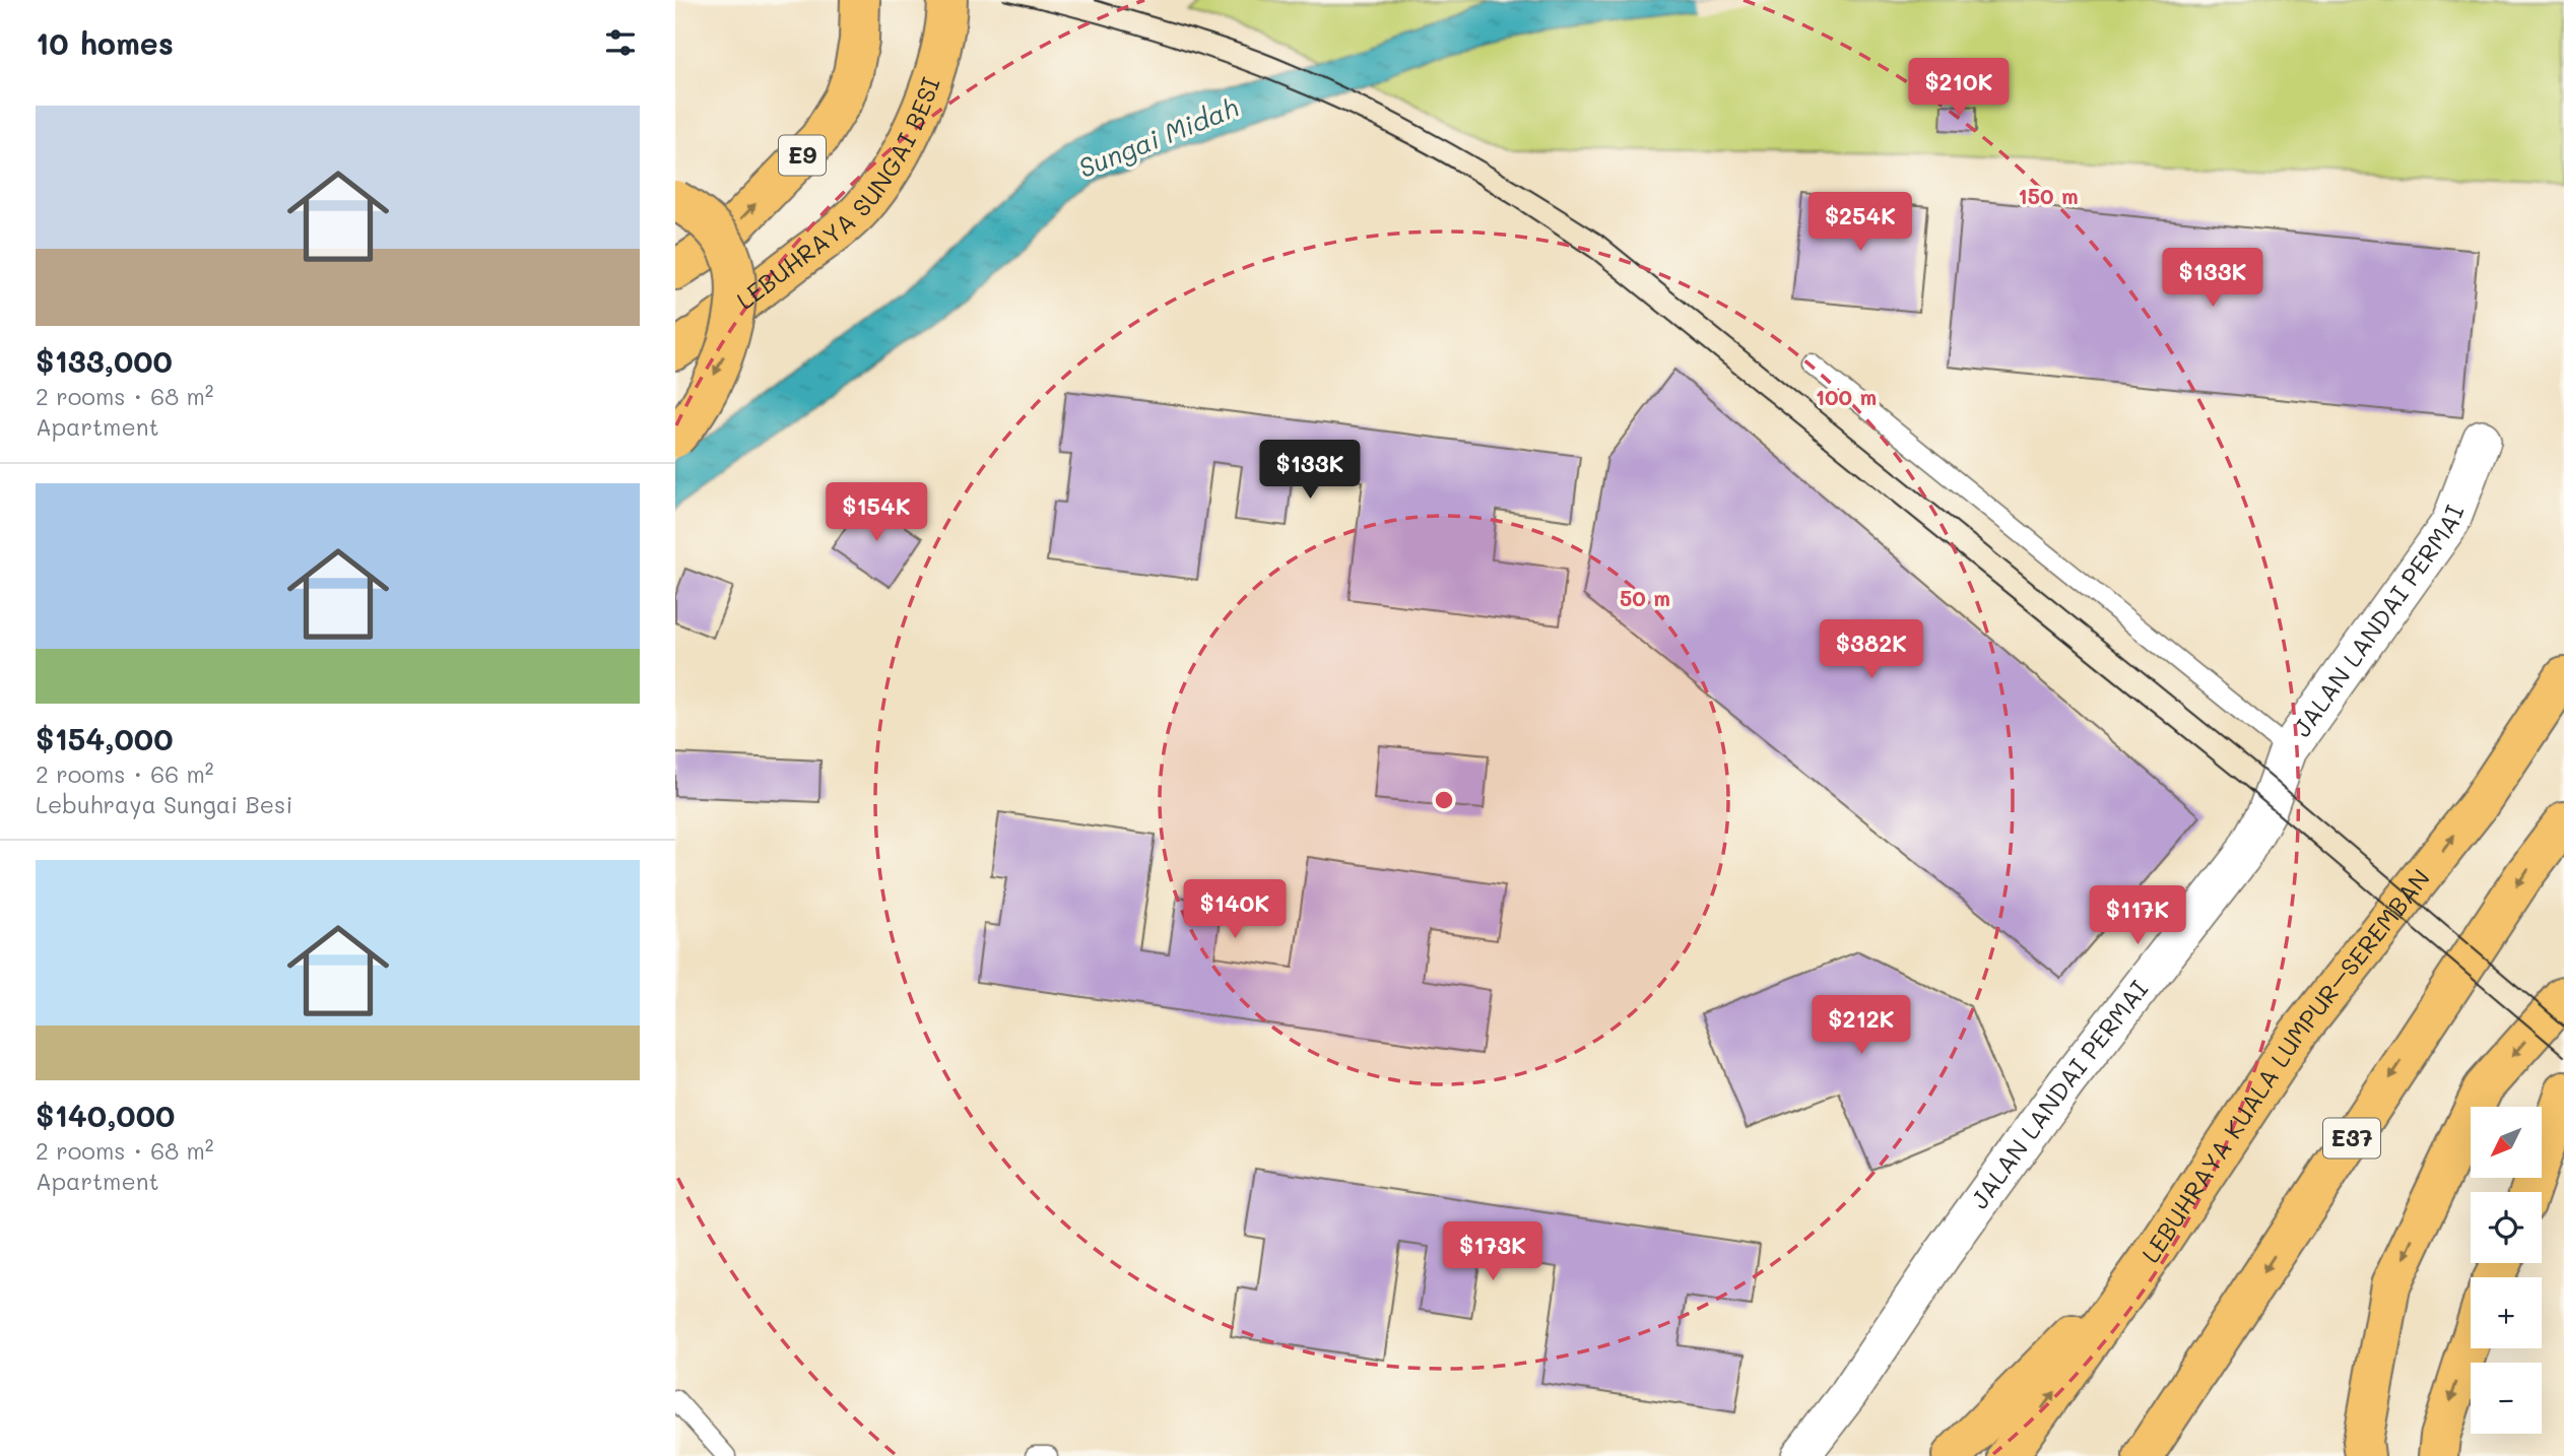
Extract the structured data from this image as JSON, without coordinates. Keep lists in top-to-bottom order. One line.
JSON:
{"streets":{"highway":["E9","LEBUHRAYA SUNGAI BESI","LEBUHRAYA KUALA LUMPUR–SEREMBAN","E37"],"street":["JALAN LANDAI PERMAI"]},"water":["Sungai Midah"],"north":"bottom left","page":{"heading":"10 homes","price":["$210K","$254K","$133K","$133K","$154K","$382K","$140K","$117K","$212K","$173K"],"list":[{"name":"$133,000","note":"2 rooms · 68 m² · Apartment"},{"name":"$154,000","note":"2 rooms · 66 m² · Lebuhraya Sungai Besi"},{"name":"$140,000","note":"2 rooms · 68 m² · Apartment"}],"map_buttons":["+","−"]},"rings":["150 m","100 m","50 m"]}
